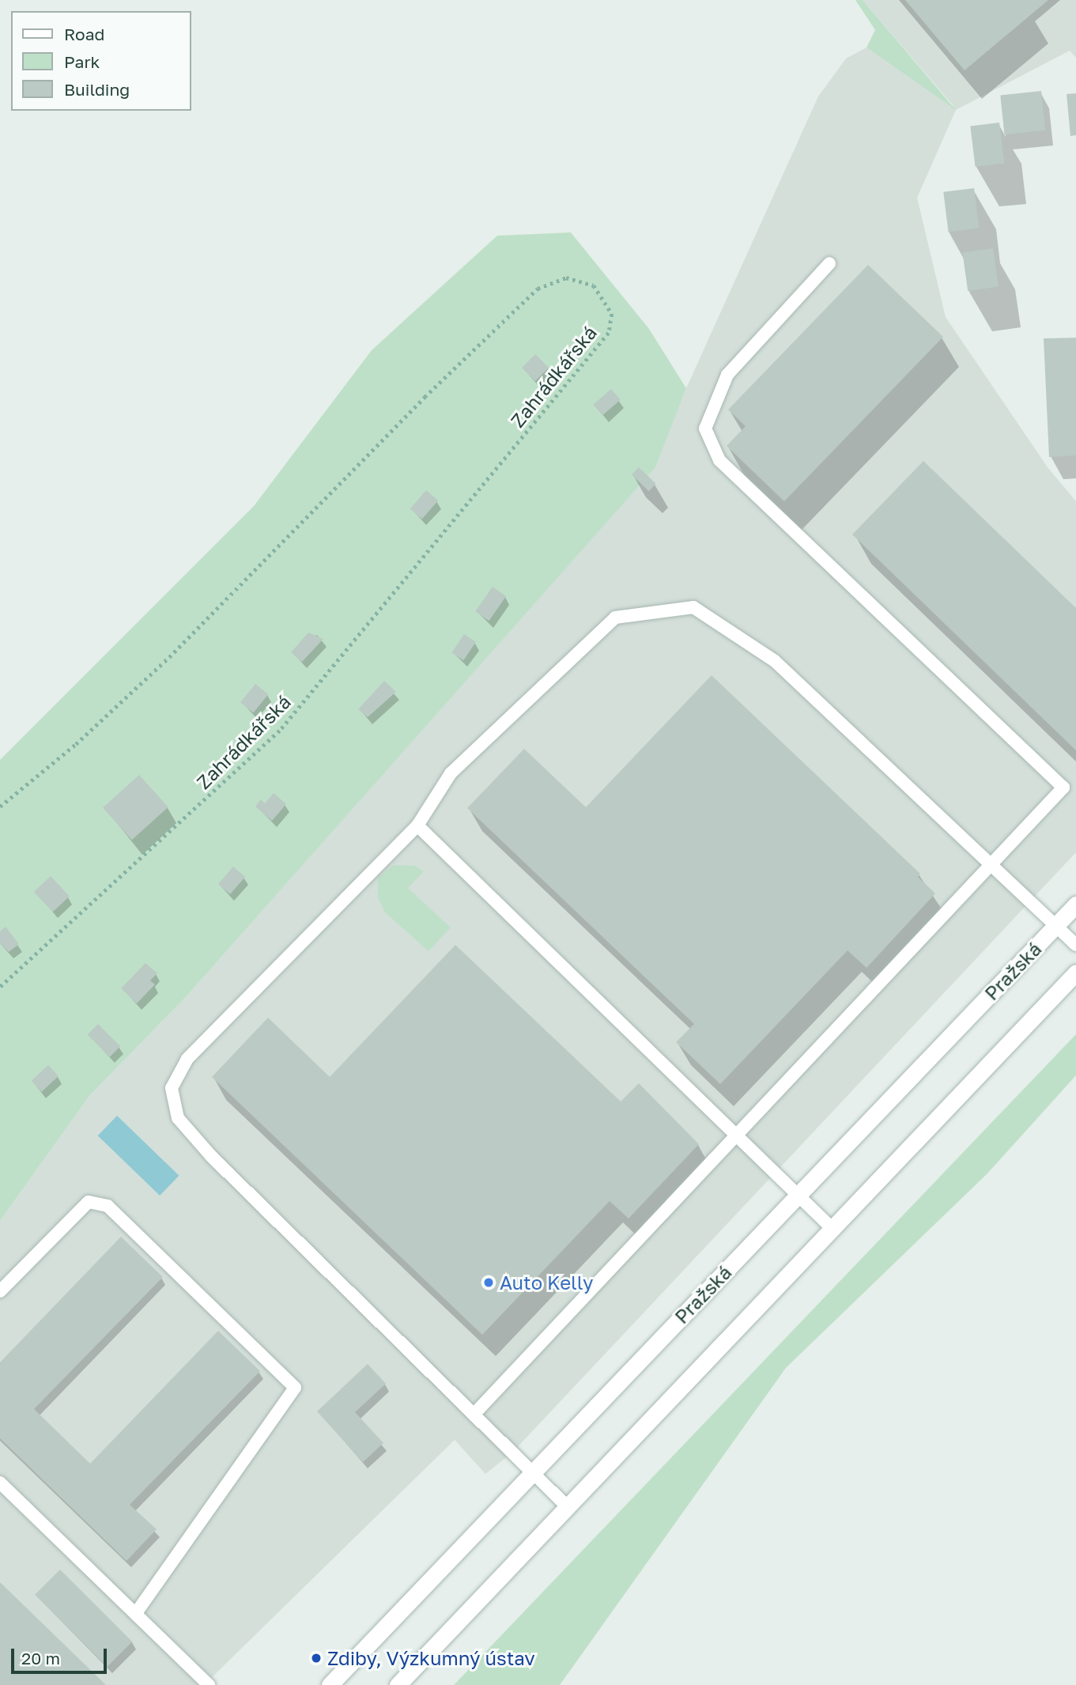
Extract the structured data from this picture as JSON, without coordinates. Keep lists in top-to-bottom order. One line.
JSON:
{"streets":{"main road":["Pražská"],"path":["Zahrádkářská"]},"places":["Auto Kelly","Zdiby, Výzkumný ústav"],"legend":["Road","Park","Building"],"scale_bar":"20 m"}
